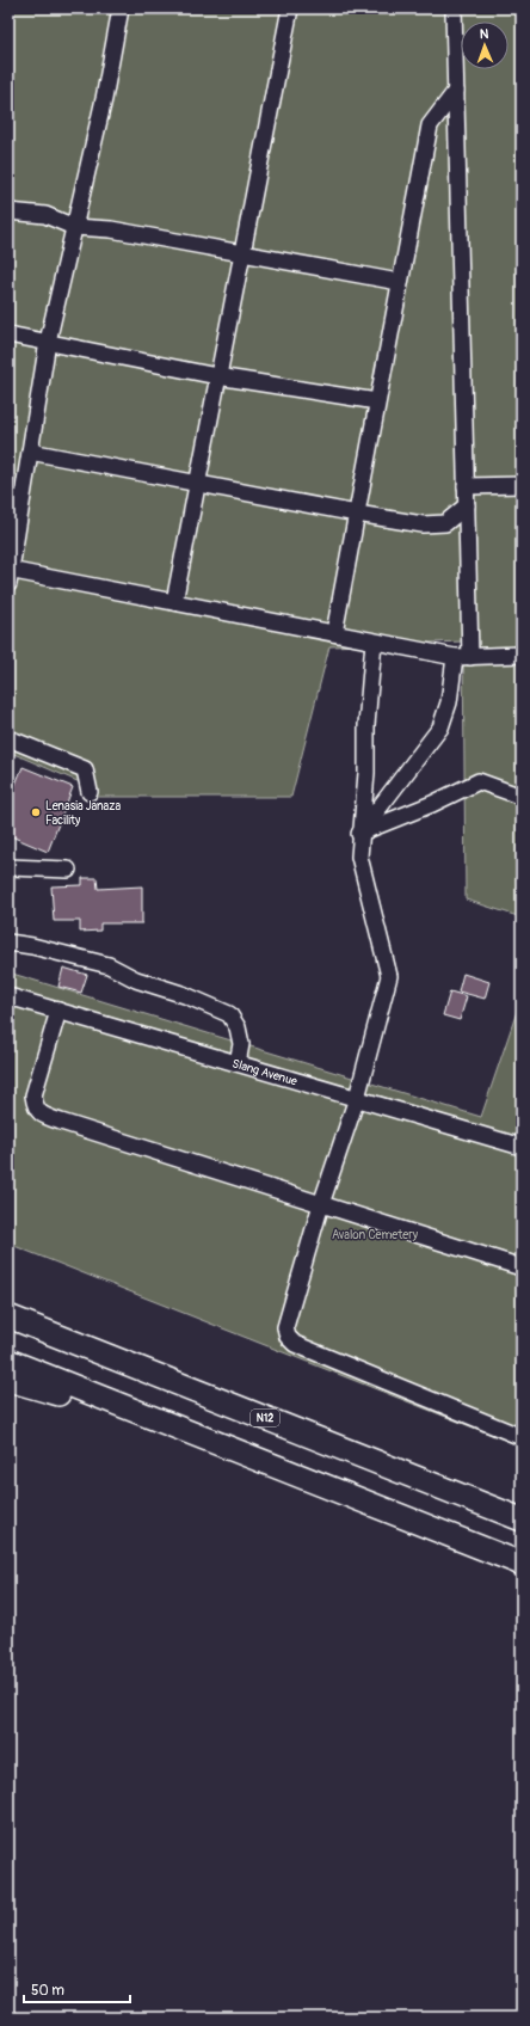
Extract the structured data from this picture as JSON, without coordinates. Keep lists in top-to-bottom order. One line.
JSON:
{"streets":{"highway":["N12"],"lane":["Slang Avenue"]},"parks":["Avalon Cemetery"],"places":["Lenasia Janaza Facility"],"scale_bar":"50 m","north":"top"}
